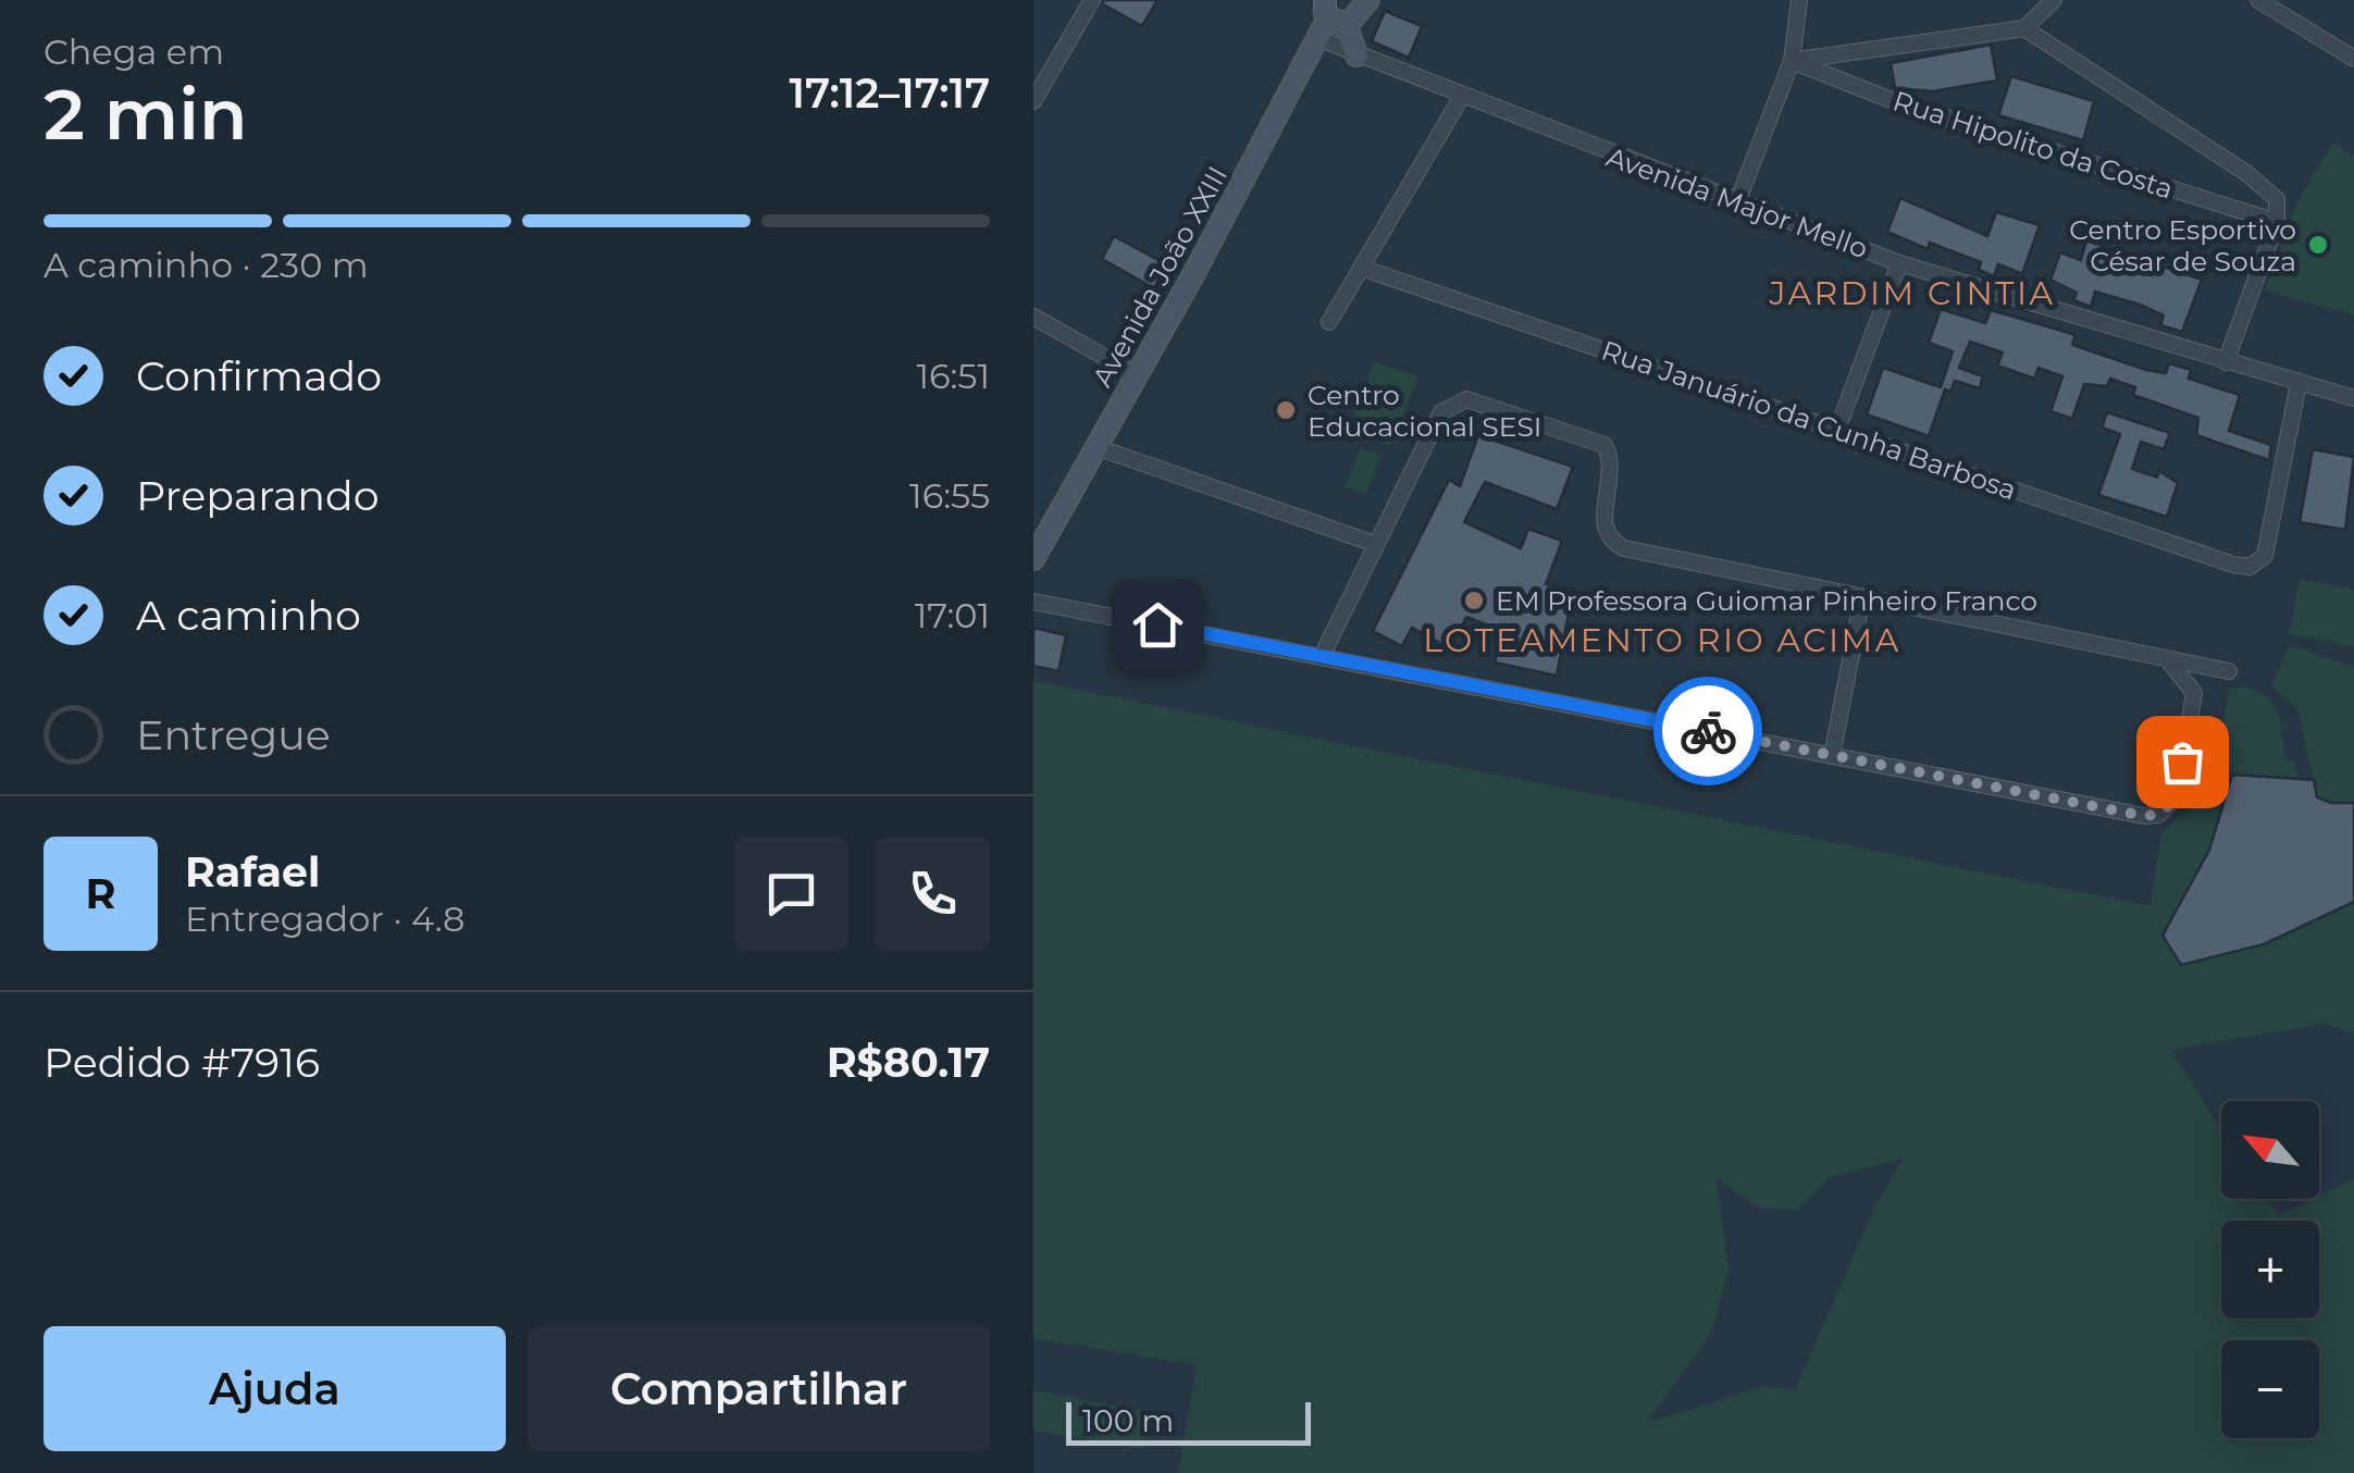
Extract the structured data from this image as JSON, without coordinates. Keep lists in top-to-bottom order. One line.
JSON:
{"streets":{"main road":["Avenida João XXIII"],"street":["Rua Hipolito da Costa","Avenida Major Mello","Rua Januário da Cunha Barbosa"]},"crossings":[["Avenida Major Mello","Rua Januário da Cunha Barbosa"]],"districts":["JARDIM CINTIA","LOTEAMENTO RIO ACIMA"],"places":["Centro Esportivo César de Souza","Centro Educacional SESI","EM Professora Guiomar Pinheiro Franco"],"scale_bar":"100 m","north":"top left","page":{"heading":["2 min","Chega em","17:12–17:17"],"panel":["Rafael","Entregador · 4.8","Pedido #7916","R$80.17"],"bar":"A caminho · 230 m","list":[["Confirmado","16:51"],["Preparando","16:55"],["A caminho","17:01"],"Entregue"],"round":"R","map_buttons":["+","−"],"buttons":["Ajuda","Compartilhar"],"scale":"100 m"}}
